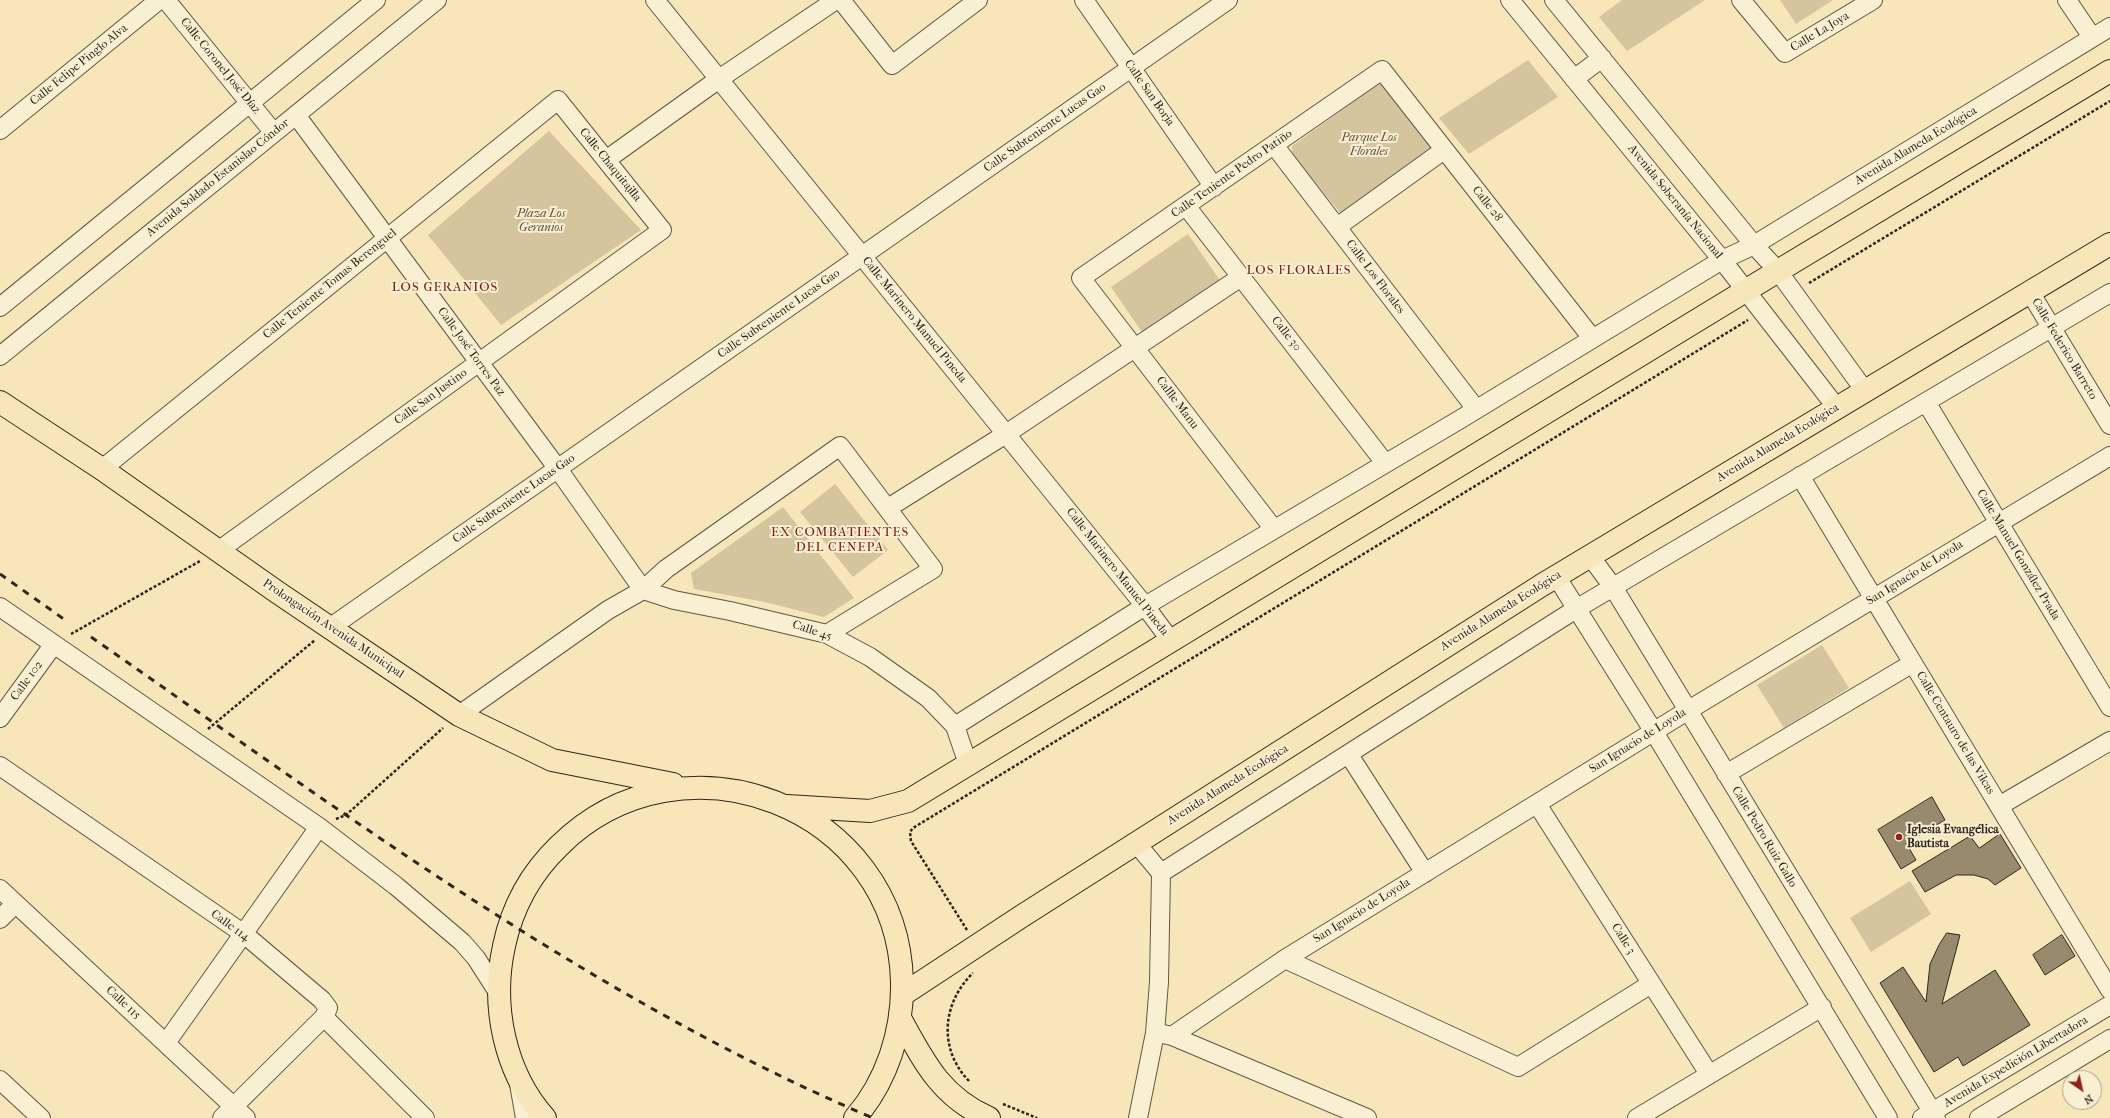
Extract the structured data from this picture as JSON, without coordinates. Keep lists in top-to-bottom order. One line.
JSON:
{"streets":{"main road":["Avenida Alameda Ecológica","Prolongación Avenida Municipal"],"street":["Calle La Joya","Calle Felipe Pinglo Alva","Calle Coronel José Díaz","Calle San Borja","Calle Subteniente Lucas Gao","Calle Chaquitajlla","Calle Teniente Pedro Patiño","Avenida Soldado Estanislao Cóndor","Avenida Soberanía Nacional","Calle 28","Calle Los Florales","Calle Teniente Tomas Berenguel","Calle Marinero Manuel Pineda","Calle 30","Calle Federico Barreto","Calle José Torres Paz","Calle San Justino","Callle Manu","Calle Manuel González Prada","San Ignacio de Loyola","Calle 45","Calle 102","Calle Centauro de las Vilcas","Calle Pedro Ruiz Gallo","Calle 114","Calle 3","Calle 115","Avenida Expedición Libertadora"]},"crossings":[["Calle Coronel José Díaz","Avenida Soldado Estanislao Cóndor"],["Calle San Borja","Calle Subteniente Lucas Gao"],["Calle San Borja","Calle Teniente Pedro Patiño"],["Calle Subteniente Lucas Gao","Calle Marinero Manuel Pineda"],["Calle Subteniente Lucas Gao","Calle José Torres Paz"],["Calle Subteniente Lucas Gao","Prolongación Avenida Municipal"],["Avenida Alameda Ecológica","Avenida Soberanía Nacional"],["Avenida Alameda Ecológica","Calle 28"],["Avenida Alameda Ecológica","Calle Los Florales"],["Avenida Alameda Ecológica","Calle Marinero Manuel Pineda"],["Avenida Alameda Ecológica","Calle 30"],["Avenida Alameda Ecológica","Calle Federico Barreto"],["Avenida Alameda Ecológica","Callle Manu"],["Avenida Alameda Ecológica","Prolongación Avenida Municipal"],["Avenida Alameda Ecológica","Calle 45"],["Avenida Alameda Ecológica","Calle Pedro Ruiz Gallo"],["Calle Chaquitajlla","Calle Teniente Tomas Berenguel"],["Calle Chaquitajlla","Calle San Justino"],["Calle Teniente Pedro Patiño","Calle 28"],["Calle Teniente Pedro Patiño","Calle Los Florales"],["Calle Teniente Pedro Patiño","Calle 30"],["Calle Teniente Pedro Patiño","Callle Manu"],["Avenida Soldado Estanislao Cóndor","Calle José Torres Paz"],["Calle Teniente Tomas Berenguel","Calle José Torres Paz"],["Calle Teniente Tomas Berenguel","Prolongación Avenida Municipal"],["Calle José Torres Paz","Calle San Justino"],["Calle José Torres Paz","Calle 45"],["Calle San Justino","Prolongación Avenida Municipal"],["Calle Manuel González Prada","San Ignacio de Loyola"],["San Ignacio de Loyola","Calle Centauro de las Vilcas"],["San Ignacio de Loyola","Calle Pedro Ruiz Gallo"],["San Ignacio de Loyola","Calle 3"],["Prolongación Avenida Municipal","Calle 102"],["Calle Pedro Ruiz Gallo","Avenida Expedición Libertadora"]],"districts":["LOS FLORALES","LOS GERANIOS","EX COMBATIENTES DEL CENEPA"],"parks":["Parque Los Florales","Plaza Los Geranios"],"places":["Iglesia Evangélica Bautista"],"north":"bottom right"}
